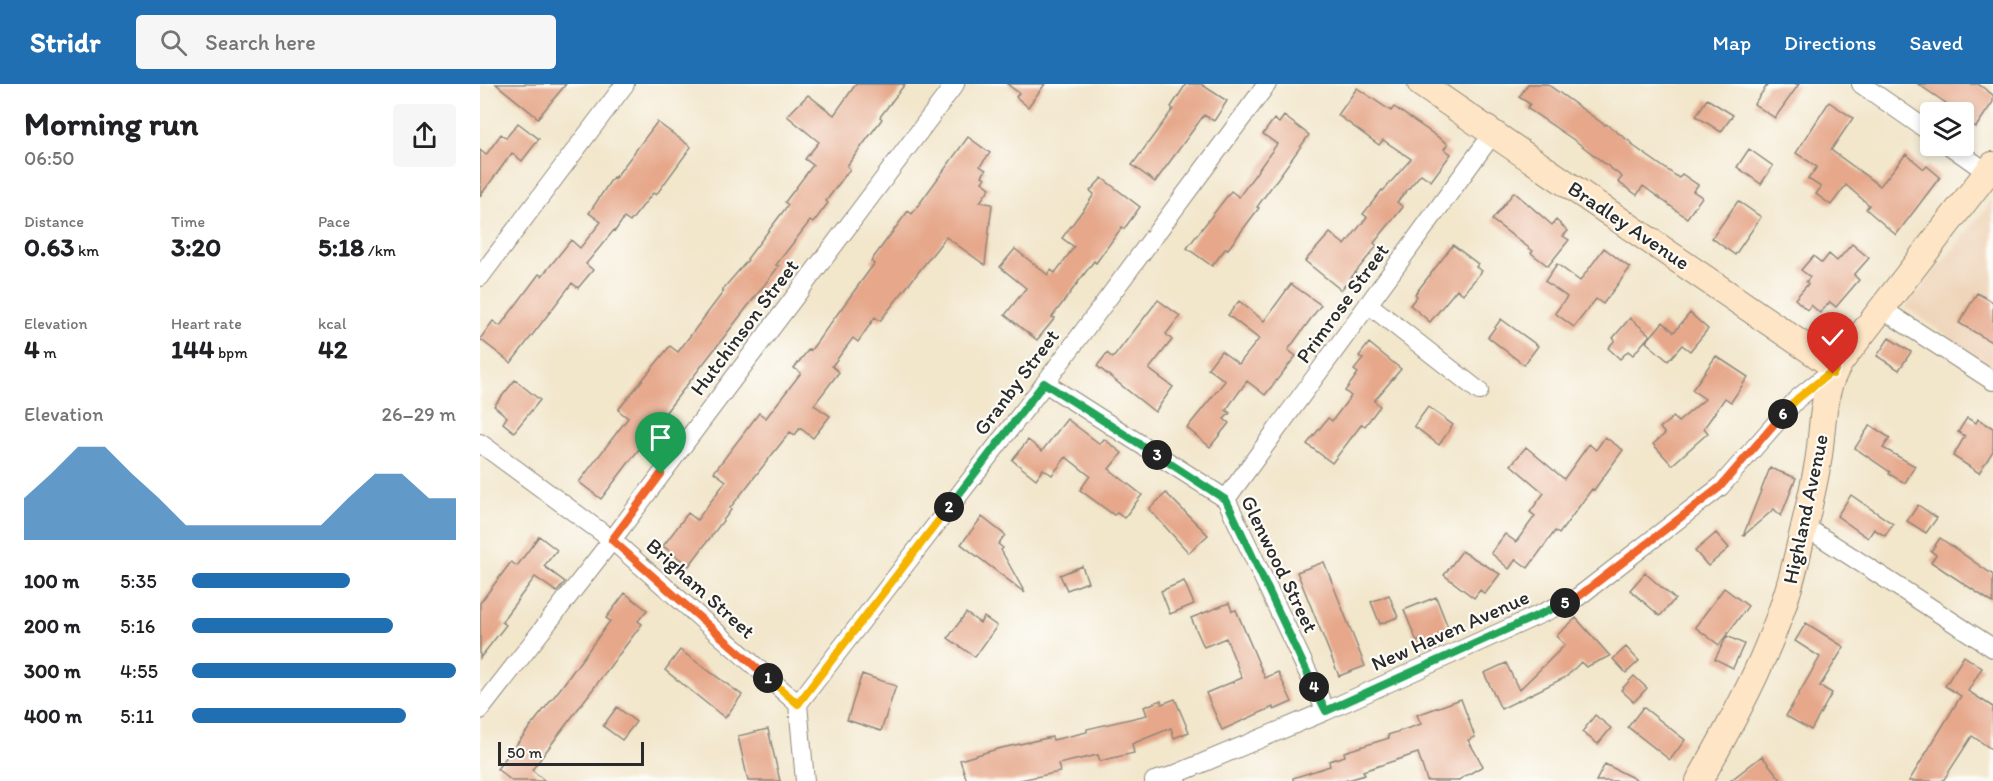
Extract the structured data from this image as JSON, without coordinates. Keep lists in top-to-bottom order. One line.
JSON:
{"streets":{"main road":["Bradley Avenue","Highland Avenue"],"street":["Primrose Street","Hutchinson Street","Granby Street","Glenwood Street","Brigham Street","New Haven Avenue"]},"crossings":[["Bradley Avenue","Primrose Street"],["Bradley Avenue","Highland Avenue"],["Bradley Avenue","New Haven Avenue"],["Primrose Street","Glenwood Street"],["Hutchinson Street","Brigham Street"],["Granby Street","Glenwood Street"],["Granby Street","Brigham Street"],["Highland Avenue","New Haven Avenue"],["Glenwood Street","New Haven Avenue"]],"scale_bar":"50 m","page":{"header":"Stridr","search":"Search here","nav":["Map","Directions","Saved"],"heading":["Morning run","06:50"],"stats":[["Distance","0.63 km"],["Time","3:20"],["Pace","5:18 /km"],["Elevation","4 m"],["Heart rate","144 bpm"],["kcal","42"]],"chart":["Elevation","26–29 m"],"pins":["6","3","2","5","1","4"],"list":[{"name":"100 m","note":"5:35"},{"name":"200 m","note":"5:16"},{"name":"300 m","note":"4:55"},{"name":"400 m","note":"5:11"}],"scale":"50 m"}}
